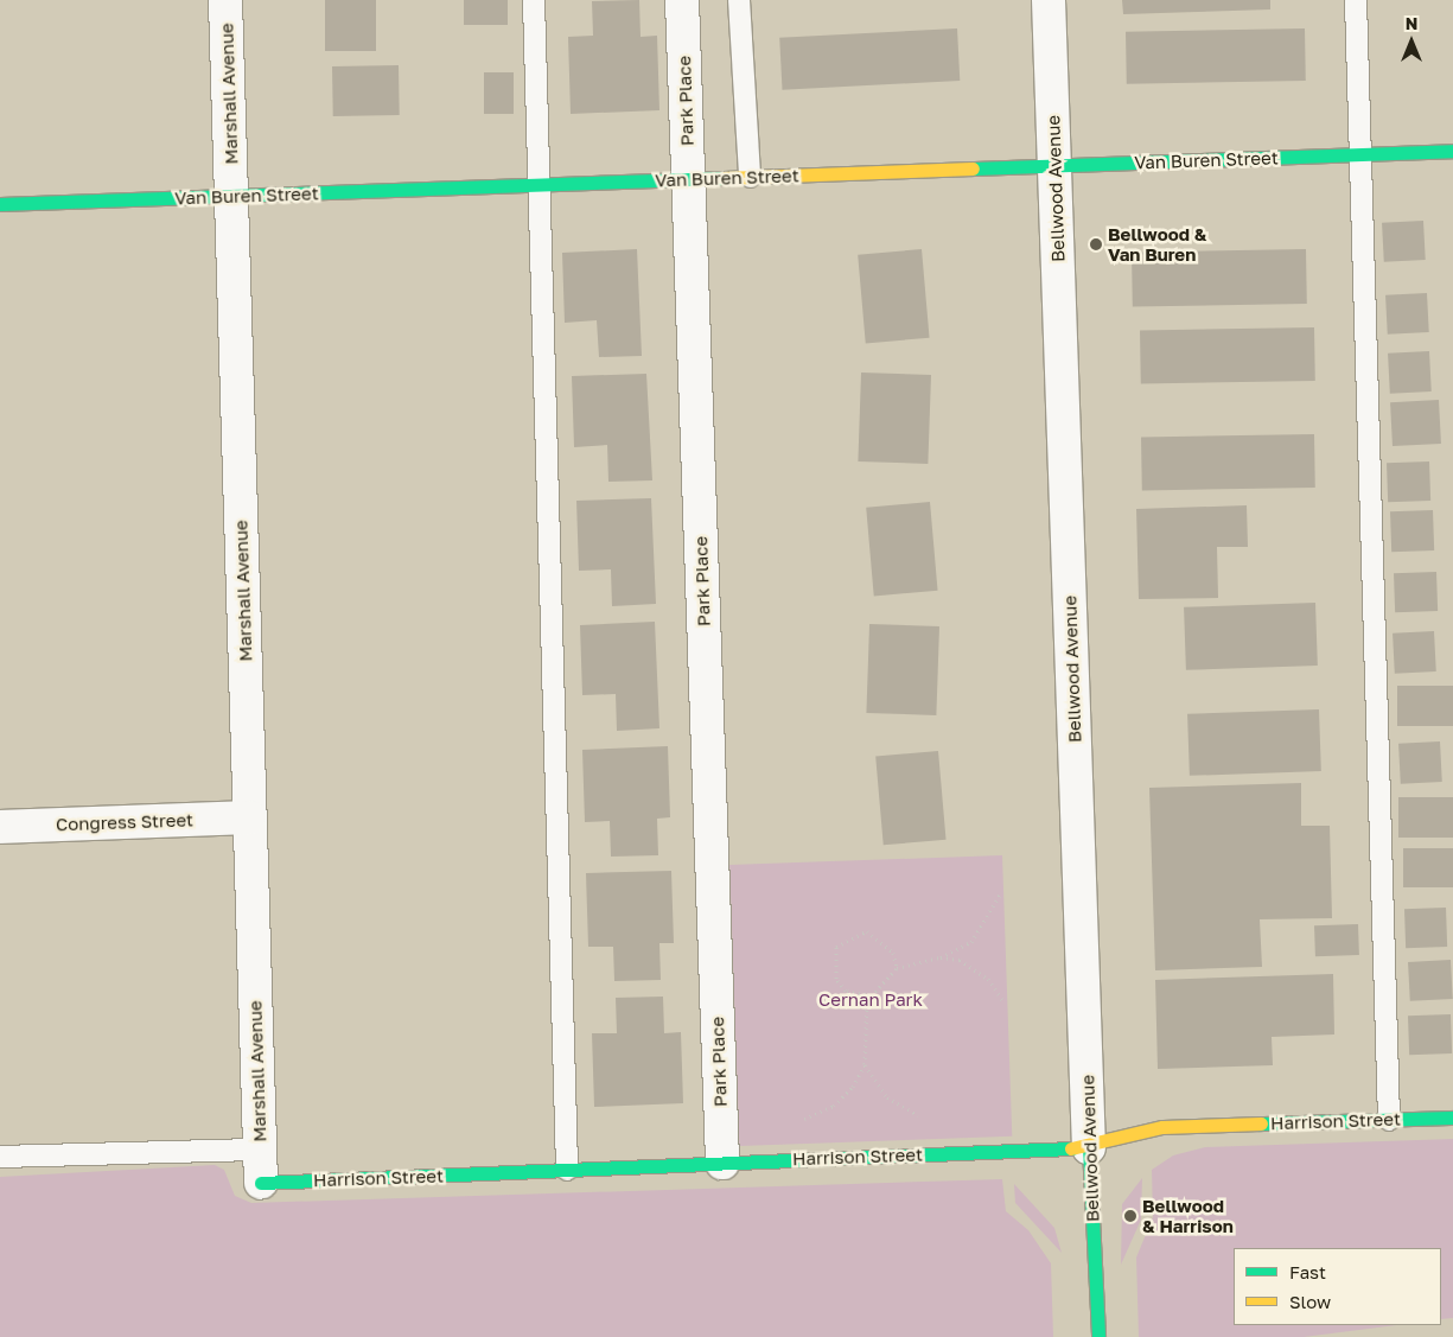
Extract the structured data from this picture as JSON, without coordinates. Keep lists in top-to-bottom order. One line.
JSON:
{"streets":{"street":["Marshall Avenue","Park Place","Van Buren Street","Bellwood Avenue","Congress Street","Harrison Street"]},"crossings":[["Marshall Avenue","Van Buren Street"],["Marshall Avenue","Congress Street"],["Marshall Avenue","Harrison Street"],["Park Place","Van Buren Street"],["Park Place","Harrison Street"],["Van Buren Street","Bellwood Avenue"],["Bellwood Avenue","Harrison Street"]],"parks":["Cernan Park"],"places":["Bellwood & Van Buren","Bellwood & Harrison"],"legend":["Fast","Slow"],"north":"top"}
